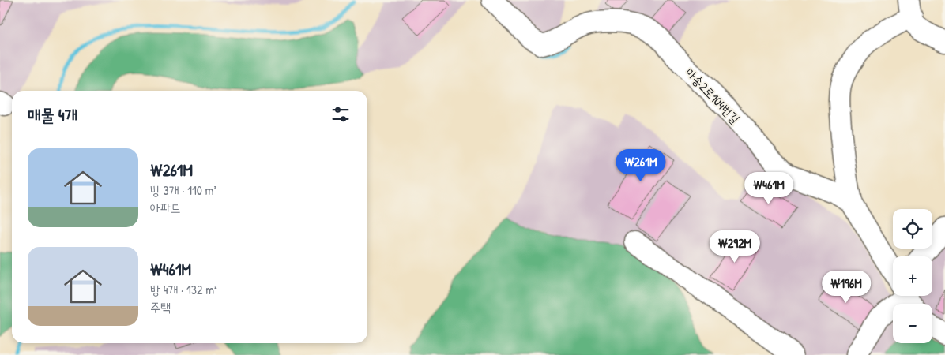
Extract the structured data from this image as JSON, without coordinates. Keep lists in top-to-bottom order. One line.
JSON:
{"streets":{"lane":["마송2로104번길"]},"page":{"heading":"매물 4개","list":[{"name":"₩261M","note":"방 3개 · 110 m² · 아파트"},{"name":"₩461M","note":"방 4개 · 132 m² · 주택"}],"price":["₩261M","₩461M","₩292M","₩196M"],"map_buttons":["+","−"]}}
